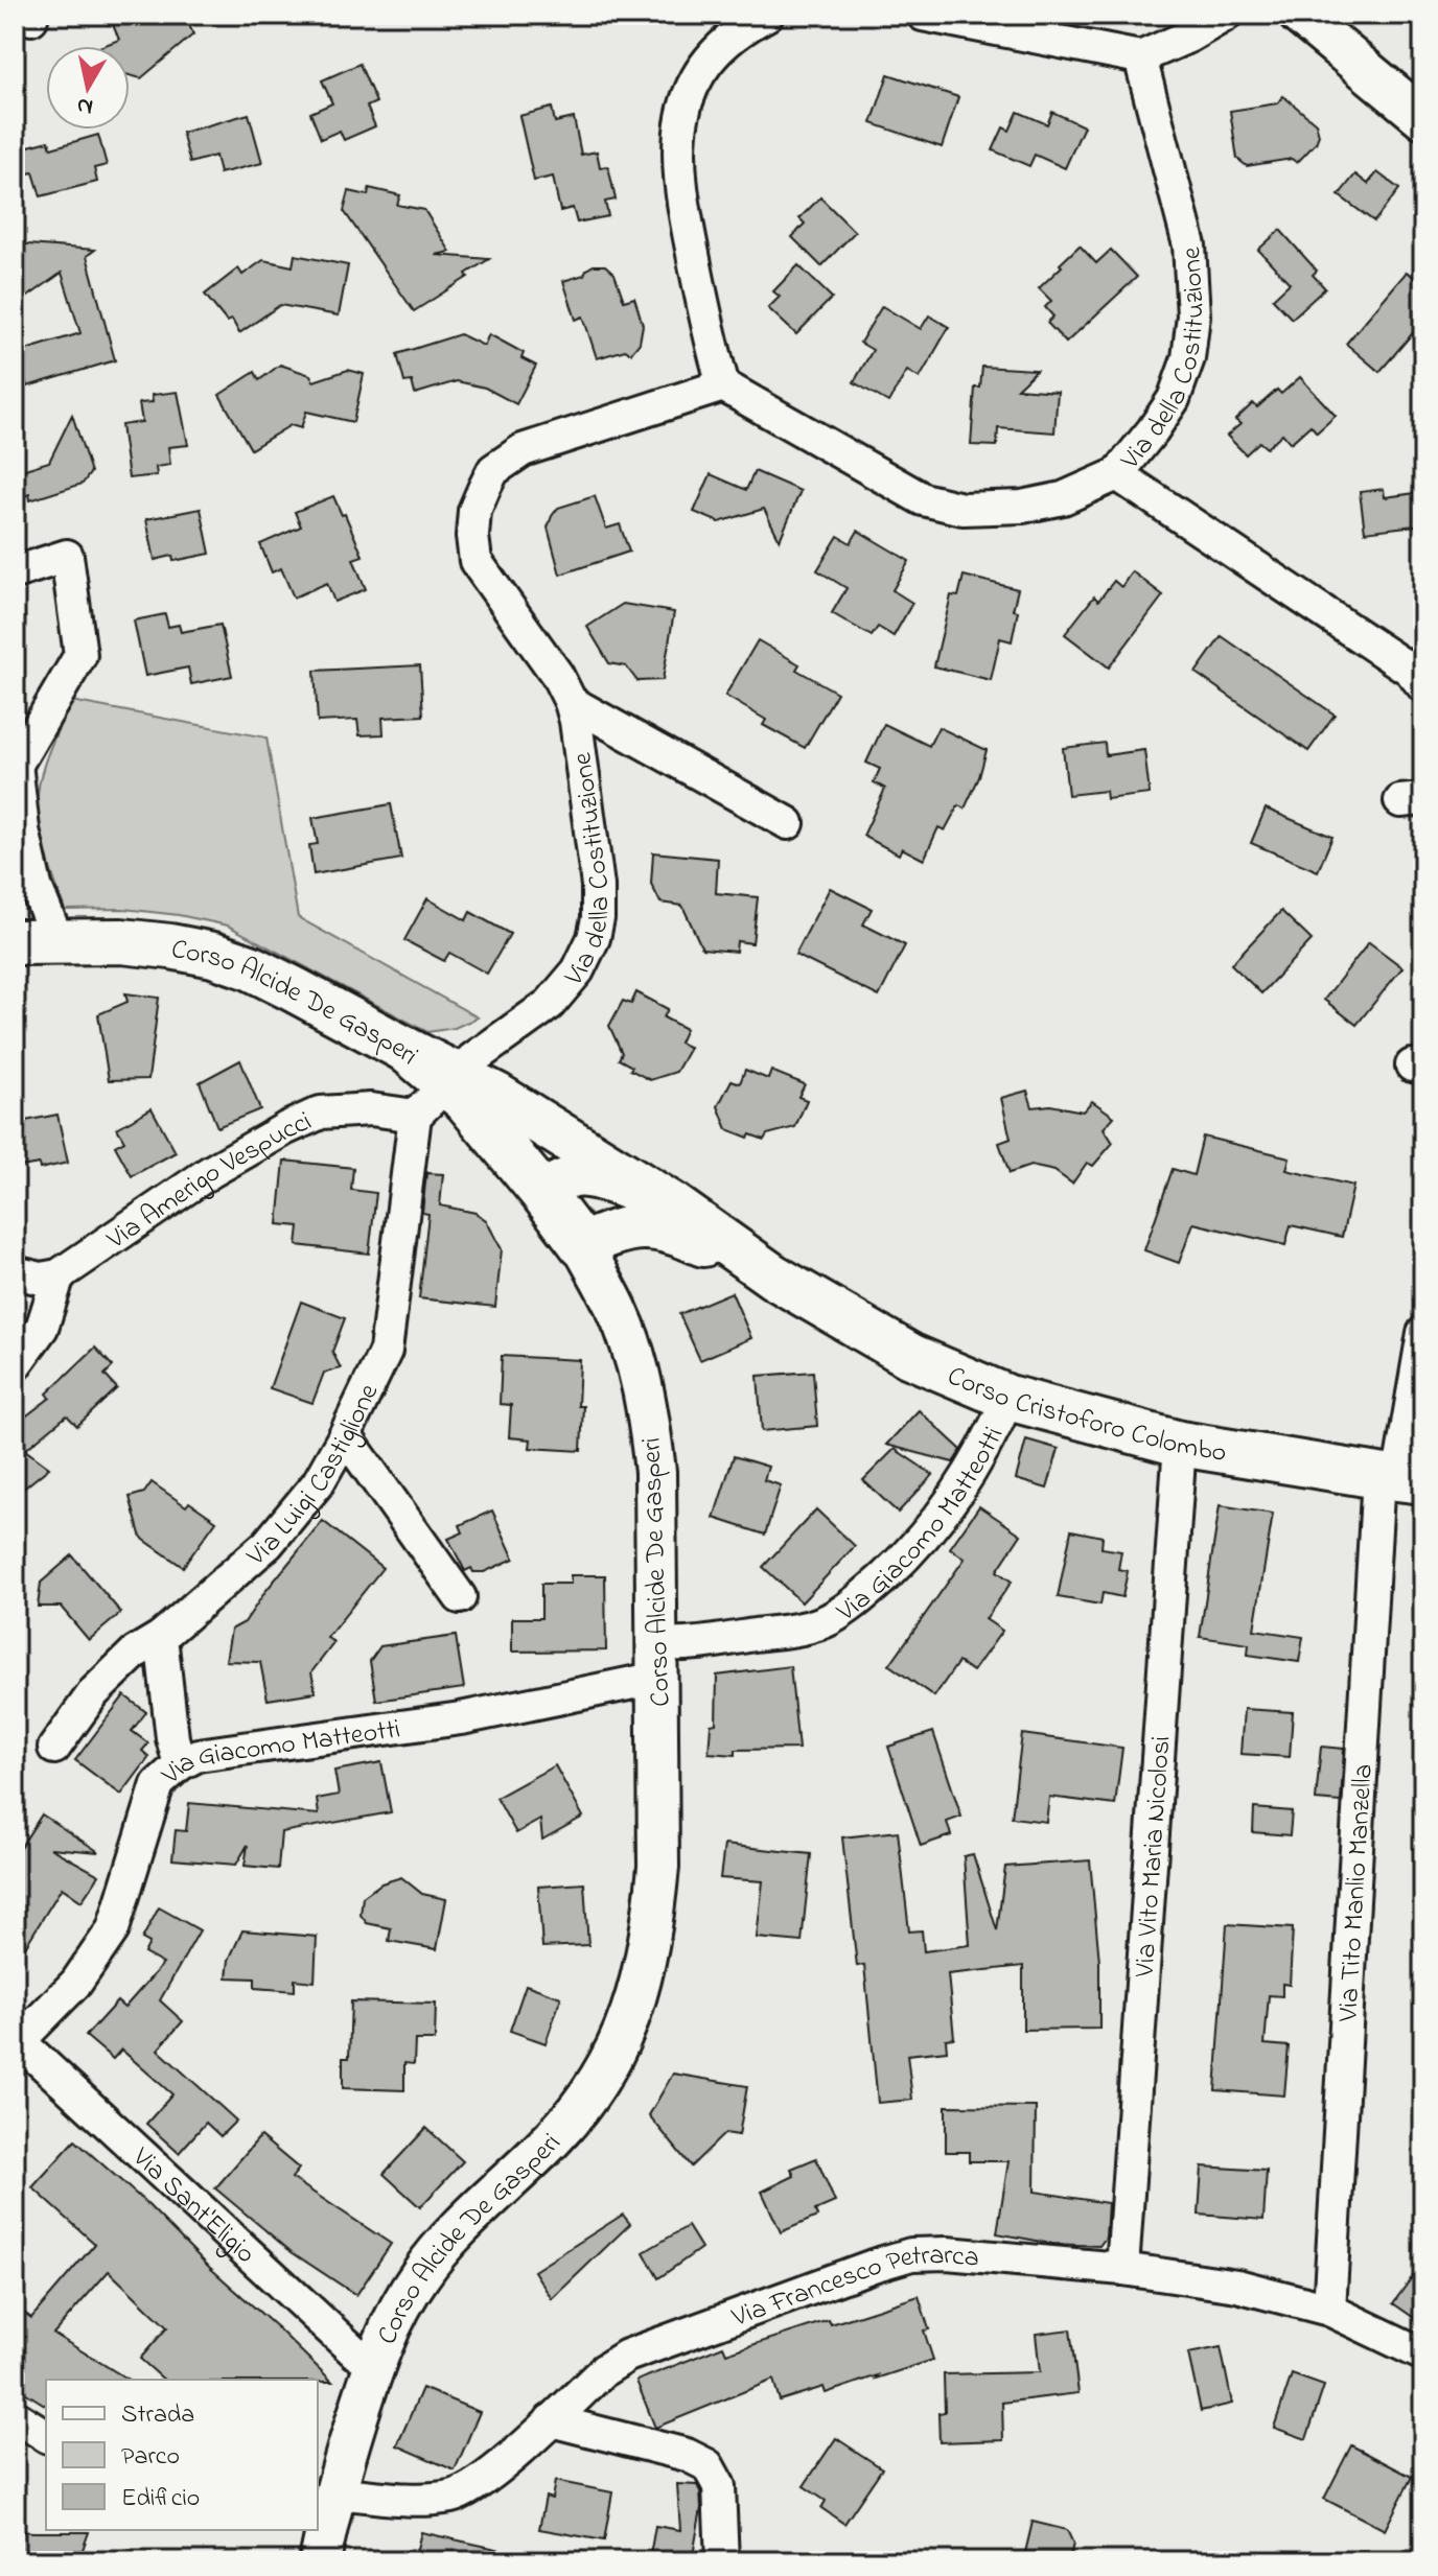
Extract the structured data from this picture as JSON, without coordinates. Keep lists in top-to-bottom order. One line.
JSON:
{"streets":{"main road":["Corso Alcide De Gasperi","Corso Cristoforo Colombo"],"street":["Via della Costituzione","Via Amerigo Vespucci","Via Luigi Castiglione","Via Giacomo Matteotti","Via Vito Maria Nicolosi","Via Tito Manlio Manzella","Via Sant'Eligio","Via Francesco Petrarca"]},"crossings":[["Via della Costituzione","Corso Alcide De Gasperi"],["Via della Costituzione","Via Amerigo Vespucci"],["Via della Costituzione","Via Luigi Castiglione"],["Corso Alcide De Gasperi","Corso Cristoforo Colombo"],["Corso Alcide De Gasperi","Via Giacomo Matteotti"],["Corso Alcide De Gasperi","Via Sant'Eligio"],["Corso Alcide De Gasperi","Via Francesco Petrarca"],["Via Amerigo Vespucci","Via Luigi Castiglione"],["Corso Cristoforo Colombo","Via Giacomo Matteotti"],["Corso Cristoforo Colombo","Via Vito Maria Nicolosi"],["Corso Cristoforo Colombo","Via Tito Manlio Manzella"],["Via Giacomo Matteotti","Via Sant'Eligio"],["Via Vito Maria Nicolosi","Via Francesco Petrarca"],["Via Tito Manlio Manzella","Via Francesco Petrarca"]],"legend":["Strada","Parco","Edificio"],"north":"bottom"}
